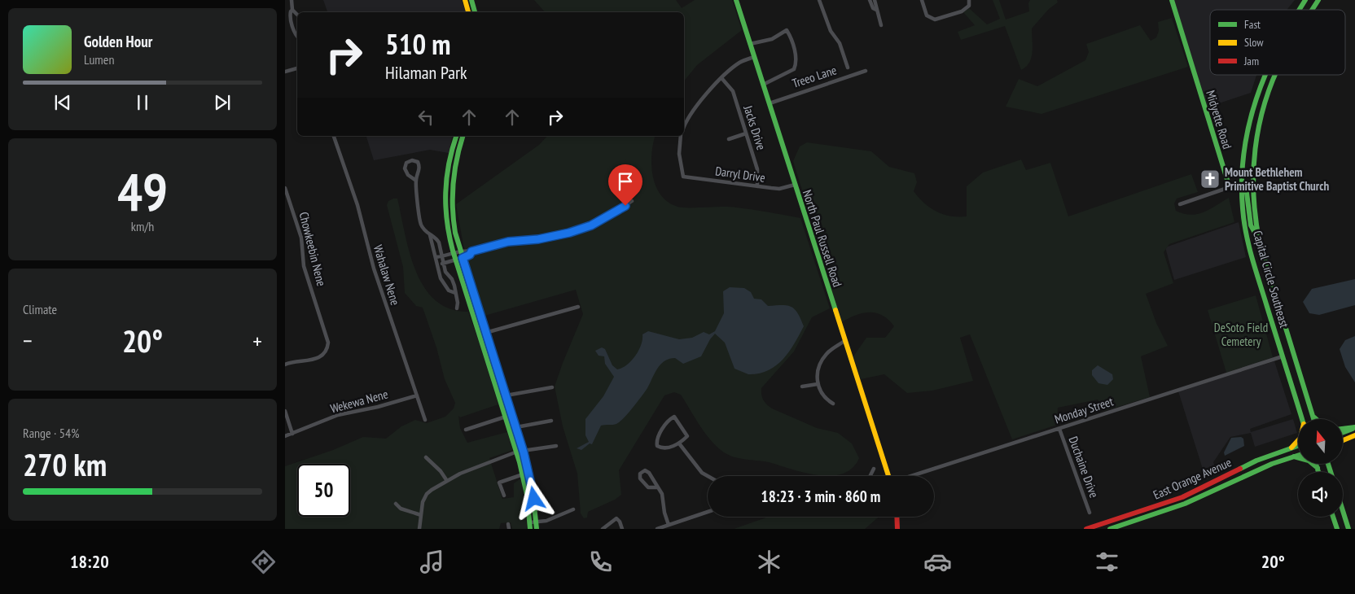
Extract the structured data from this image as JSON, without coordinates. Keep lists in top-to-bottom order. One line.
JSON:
{"streets":{"main road":["Midyette Road","North Paul Russell Road","Capital Circle Southeast","East Orange Avenue"],"street":["Treeo Lane","Jacks Drive","Darryl Drive","Chowkeebin Nene","Wahalaw Nene","Wekewa Nene","Monday Street","Duchaine Drive"]},"crossings":[["Treeo Lane","North Paul Russell Road"],["Jacks Drive","Darryl Drive"],["Darryl Drive","North Paul Russell Road"],["Wahalaw Nene","Wekewa Nene"],["Capital Circle Southeast","Monday Street"],["Monday Street","Duchaine Drive"]],"parks":["DeSoto Field Cemetery"],"places":{"church":["Mount Bethlehem Primitive Baptist Church"]},"legend":["Fast","Slow","Jam"],"north":"top","page":{"turn":["510 m","Hilaman Park"],"song":["Golden Hour","Lumen"],"tile":[["49","km/h"],"Climate",["Range · 54%","270 km"]],"heat":["−","20°","+"],"limit":"50","trip":"18:23 · 3 min · 860 m","tabs":["18:20","20°"]}}
